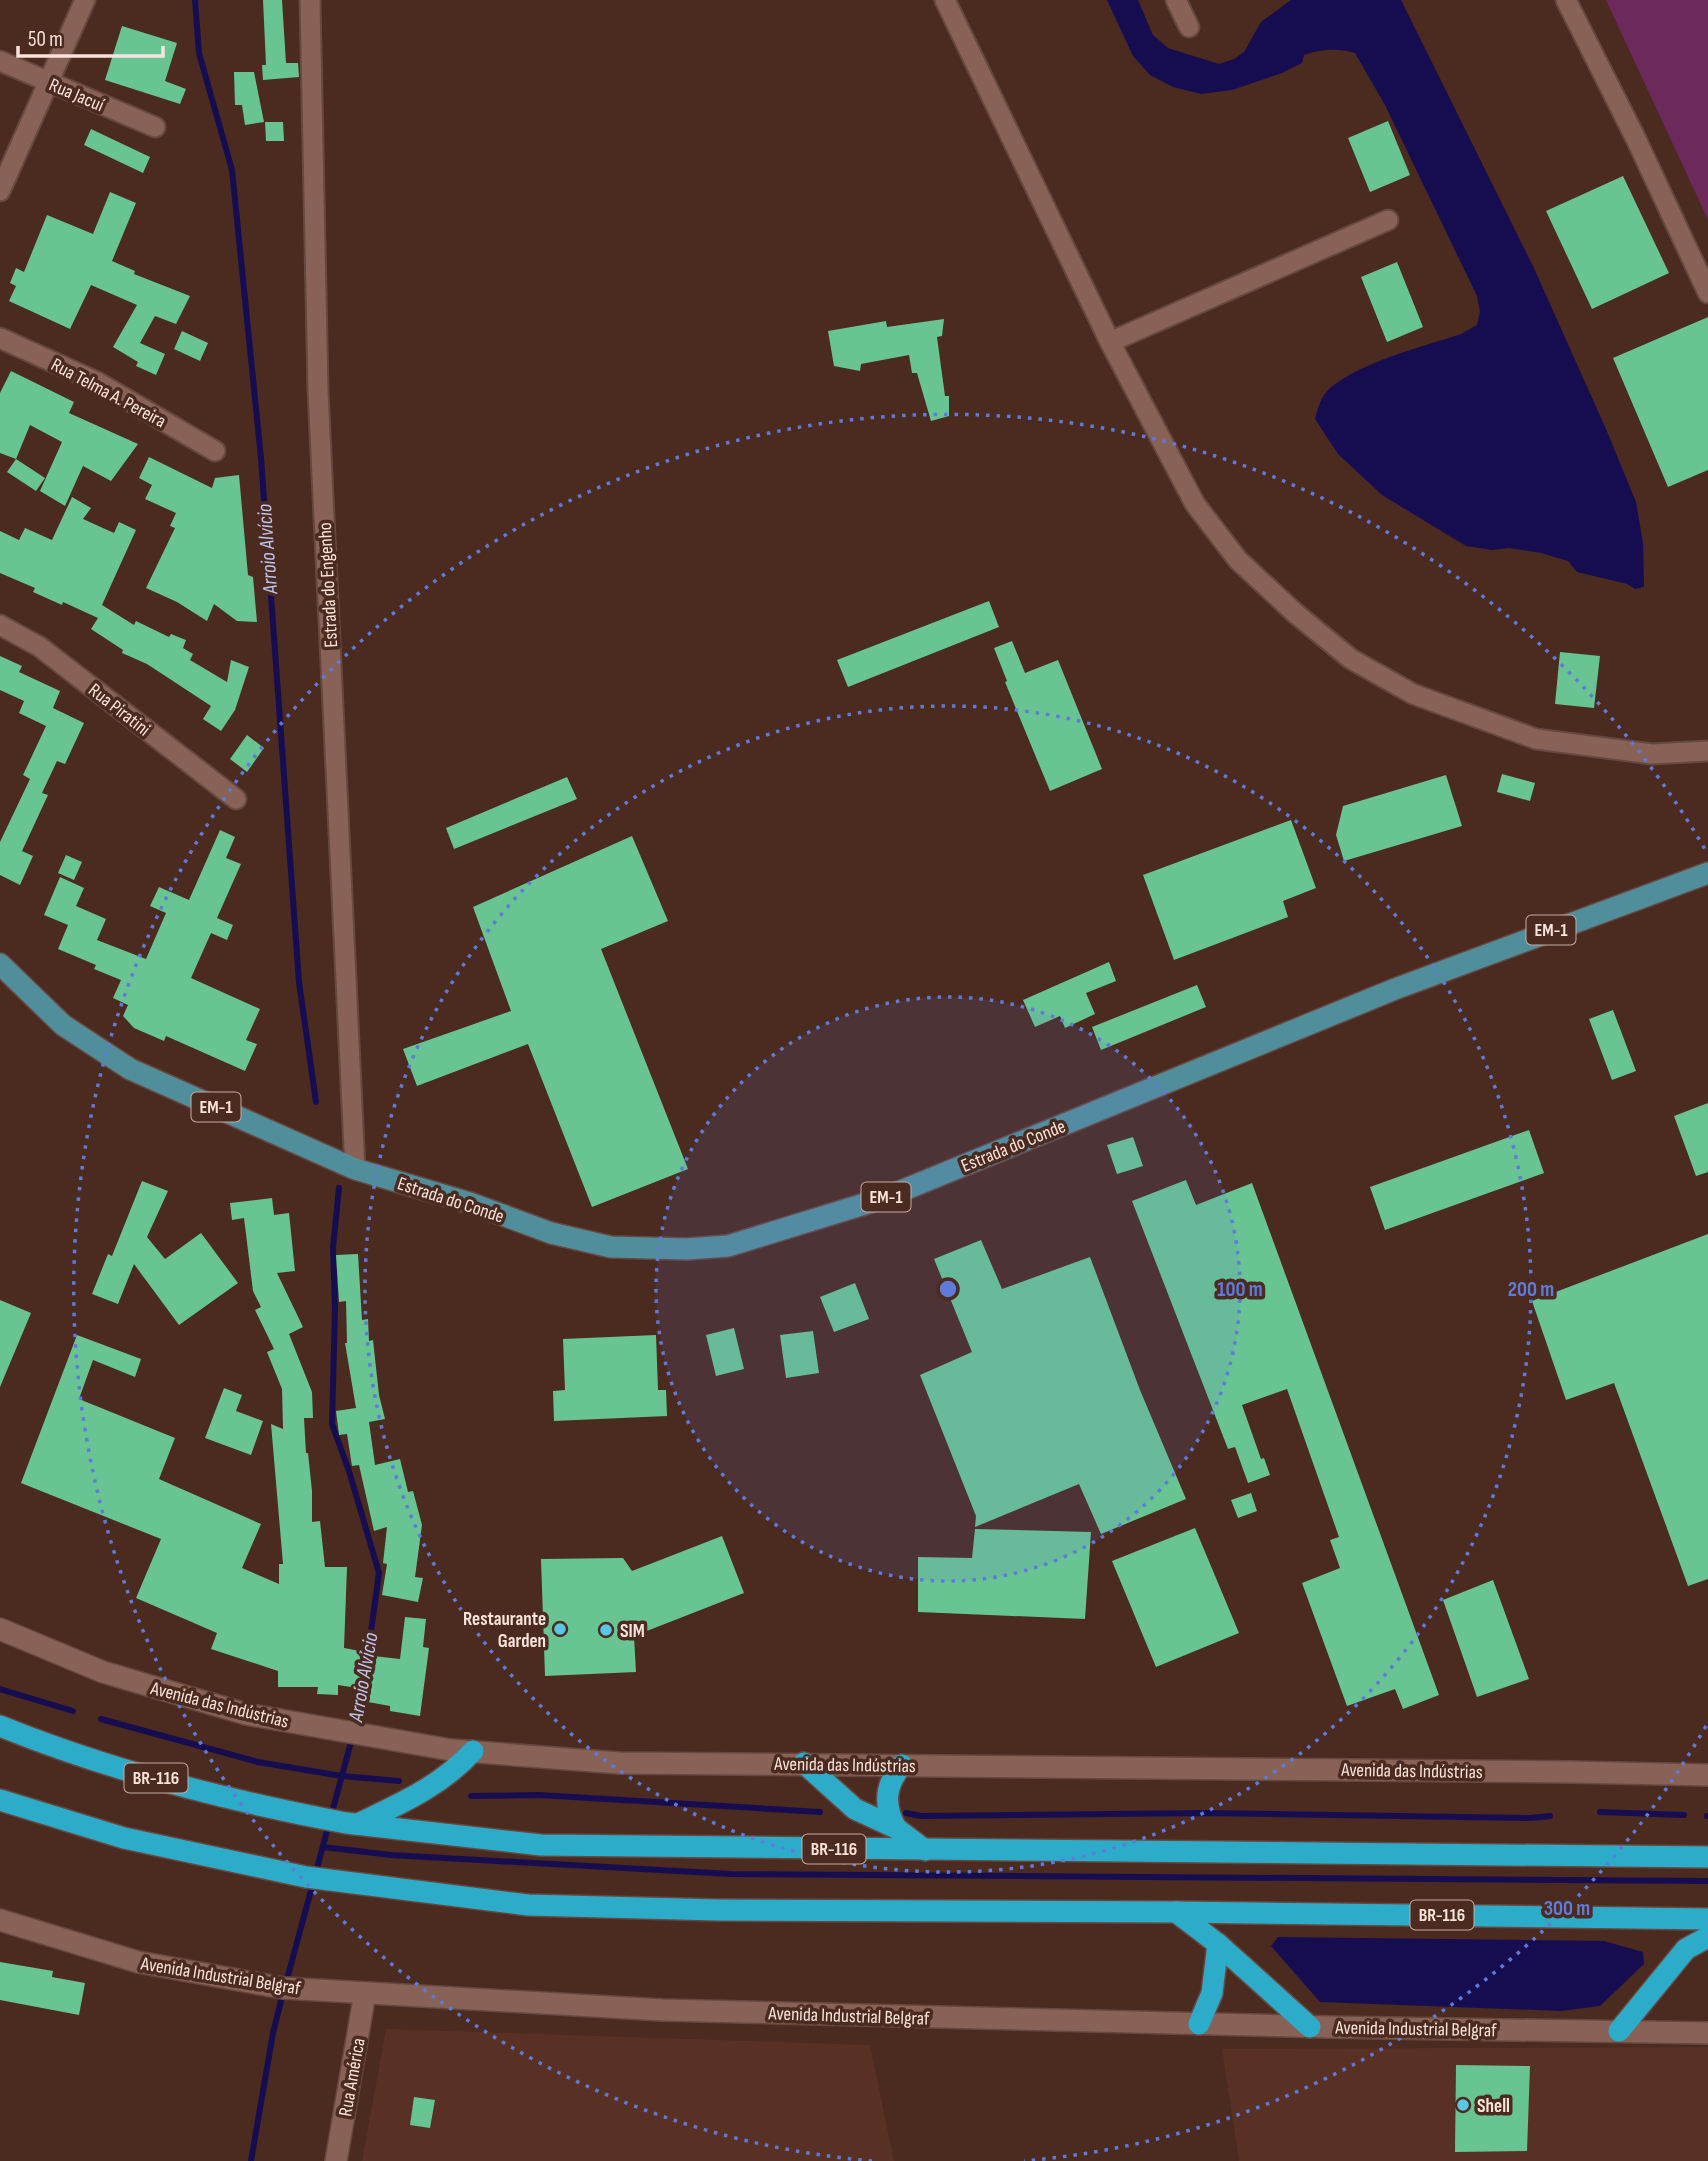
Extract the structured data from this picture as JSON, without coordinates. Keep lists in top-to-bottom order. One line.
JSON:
{"streets":{"highway":["BR-116"],"main road":["EM-1","Estrada do Conde","Avenida das Indústrias","Avenida Industrial Belgraf","Rua América"],"street":["Rua Jacuí","Rua Telma A. Pereira","Estrada do Engenho","Rua Piratini"]},"crossings":[["Estrada do Engenho","Estrada do Conde"],["Avenida Industrial Belgraf","Rua América"]],"water":["Arroio Alvício"],"places":["Restaurante Garden","SIM","Shell"],"scale_bar":"50 m","rings":["100 m","200 m","300 m"]}
